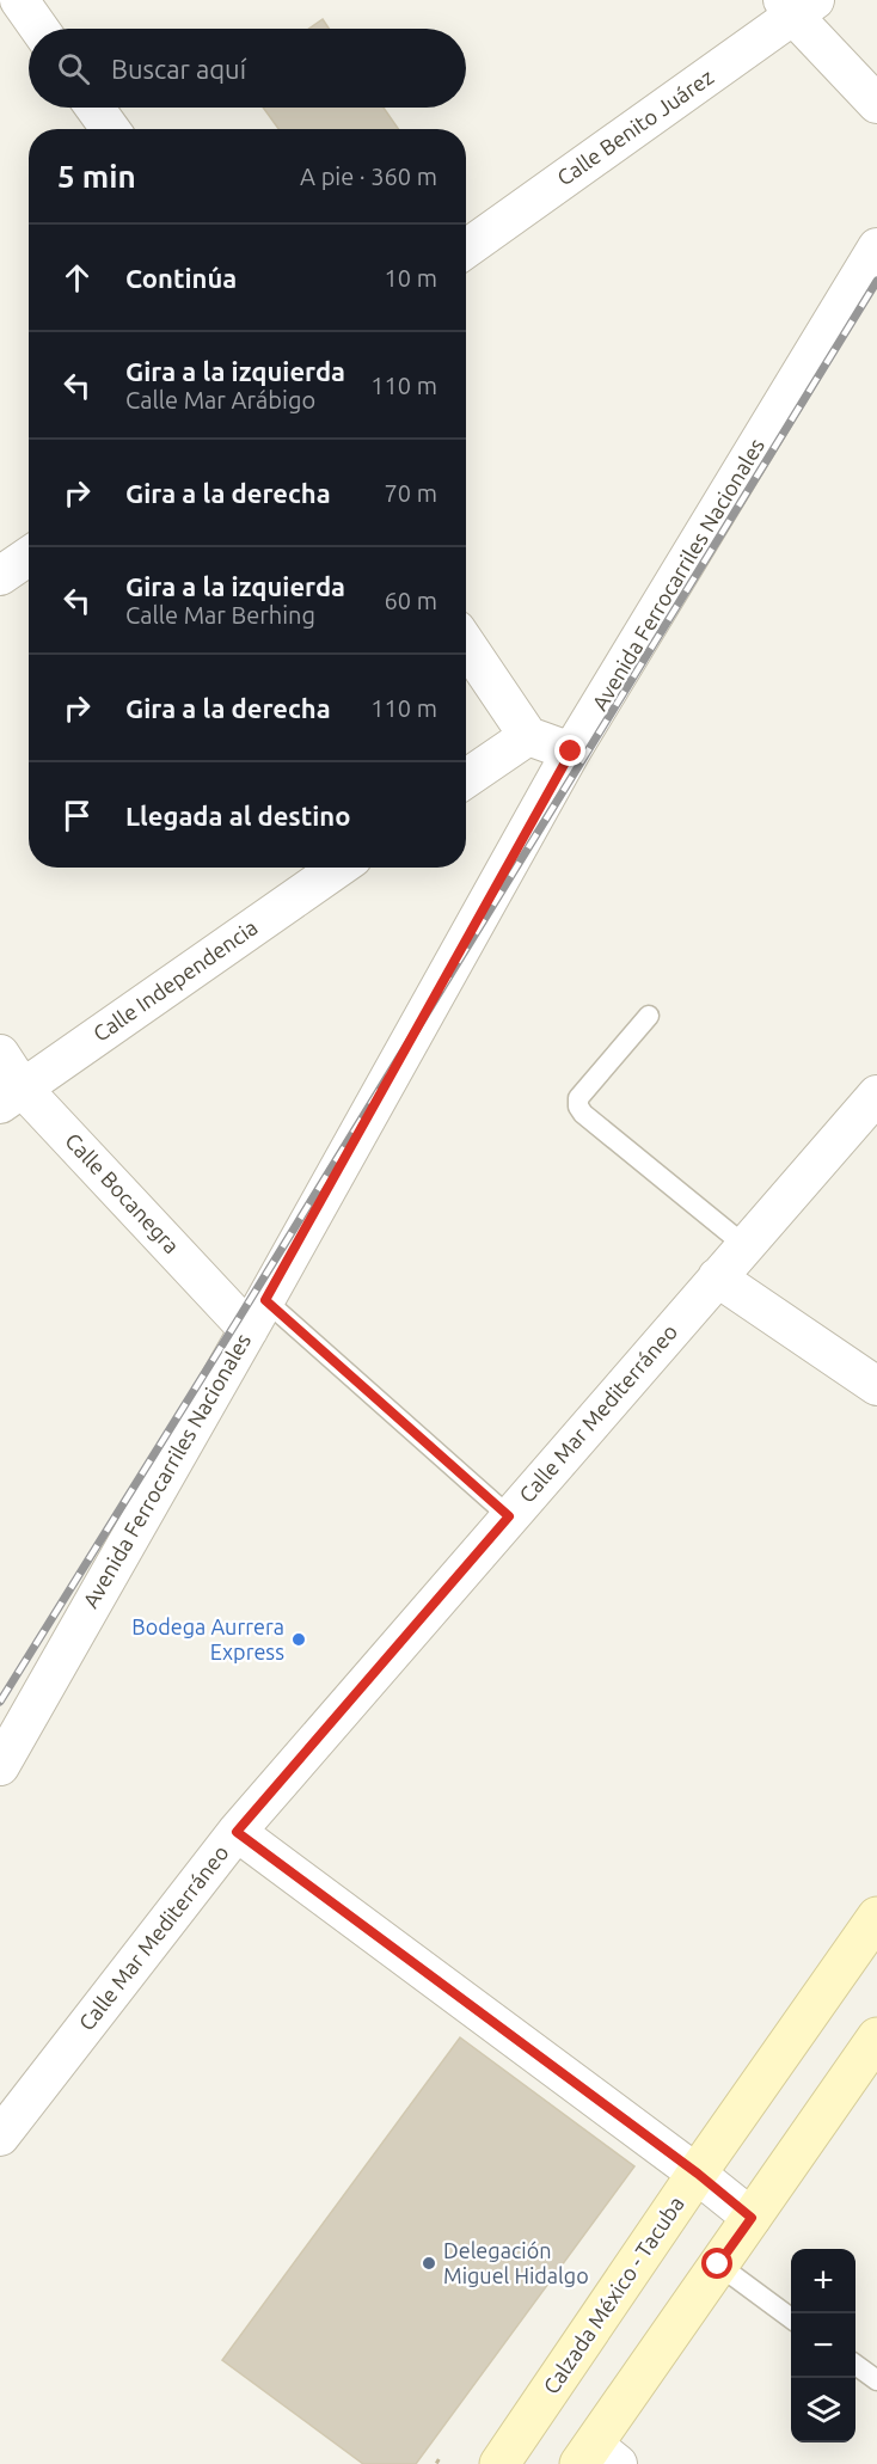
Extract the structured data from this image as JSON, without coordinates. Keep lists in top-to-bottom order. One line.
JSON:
{"streets":{"main road":["Calzada México - Tacuba"],"street":["Calle Benito Juárez","Avenida Ferrocarriles Nacionales","Calle Independencia","Calle Bocanegra","Calle Mar Mediterráneo"]},"crossings":[["Avenida Ferrocarriles Nacionales","Calle Bocanegra"],["Calle Independencia","Calle Bocanegra"]],"places":["Bodega Aurrera Express","Delegación Miguel Hidalgo"],"page":{"search":"Buscar aquí","heading":["5 min","A pie · 360 m"],"list":[["Continúa","10 m"],["Gira a la izquierda","Calle Mar Arábigo","110 m"],["Gira a la derecha","70 m"],["Gira a la izquierda","Calle Mar Berhing","60 m"],["Gira a la derecha","110 m"],"Llegada al destino"],"map_buttons":["+","−"]}}
